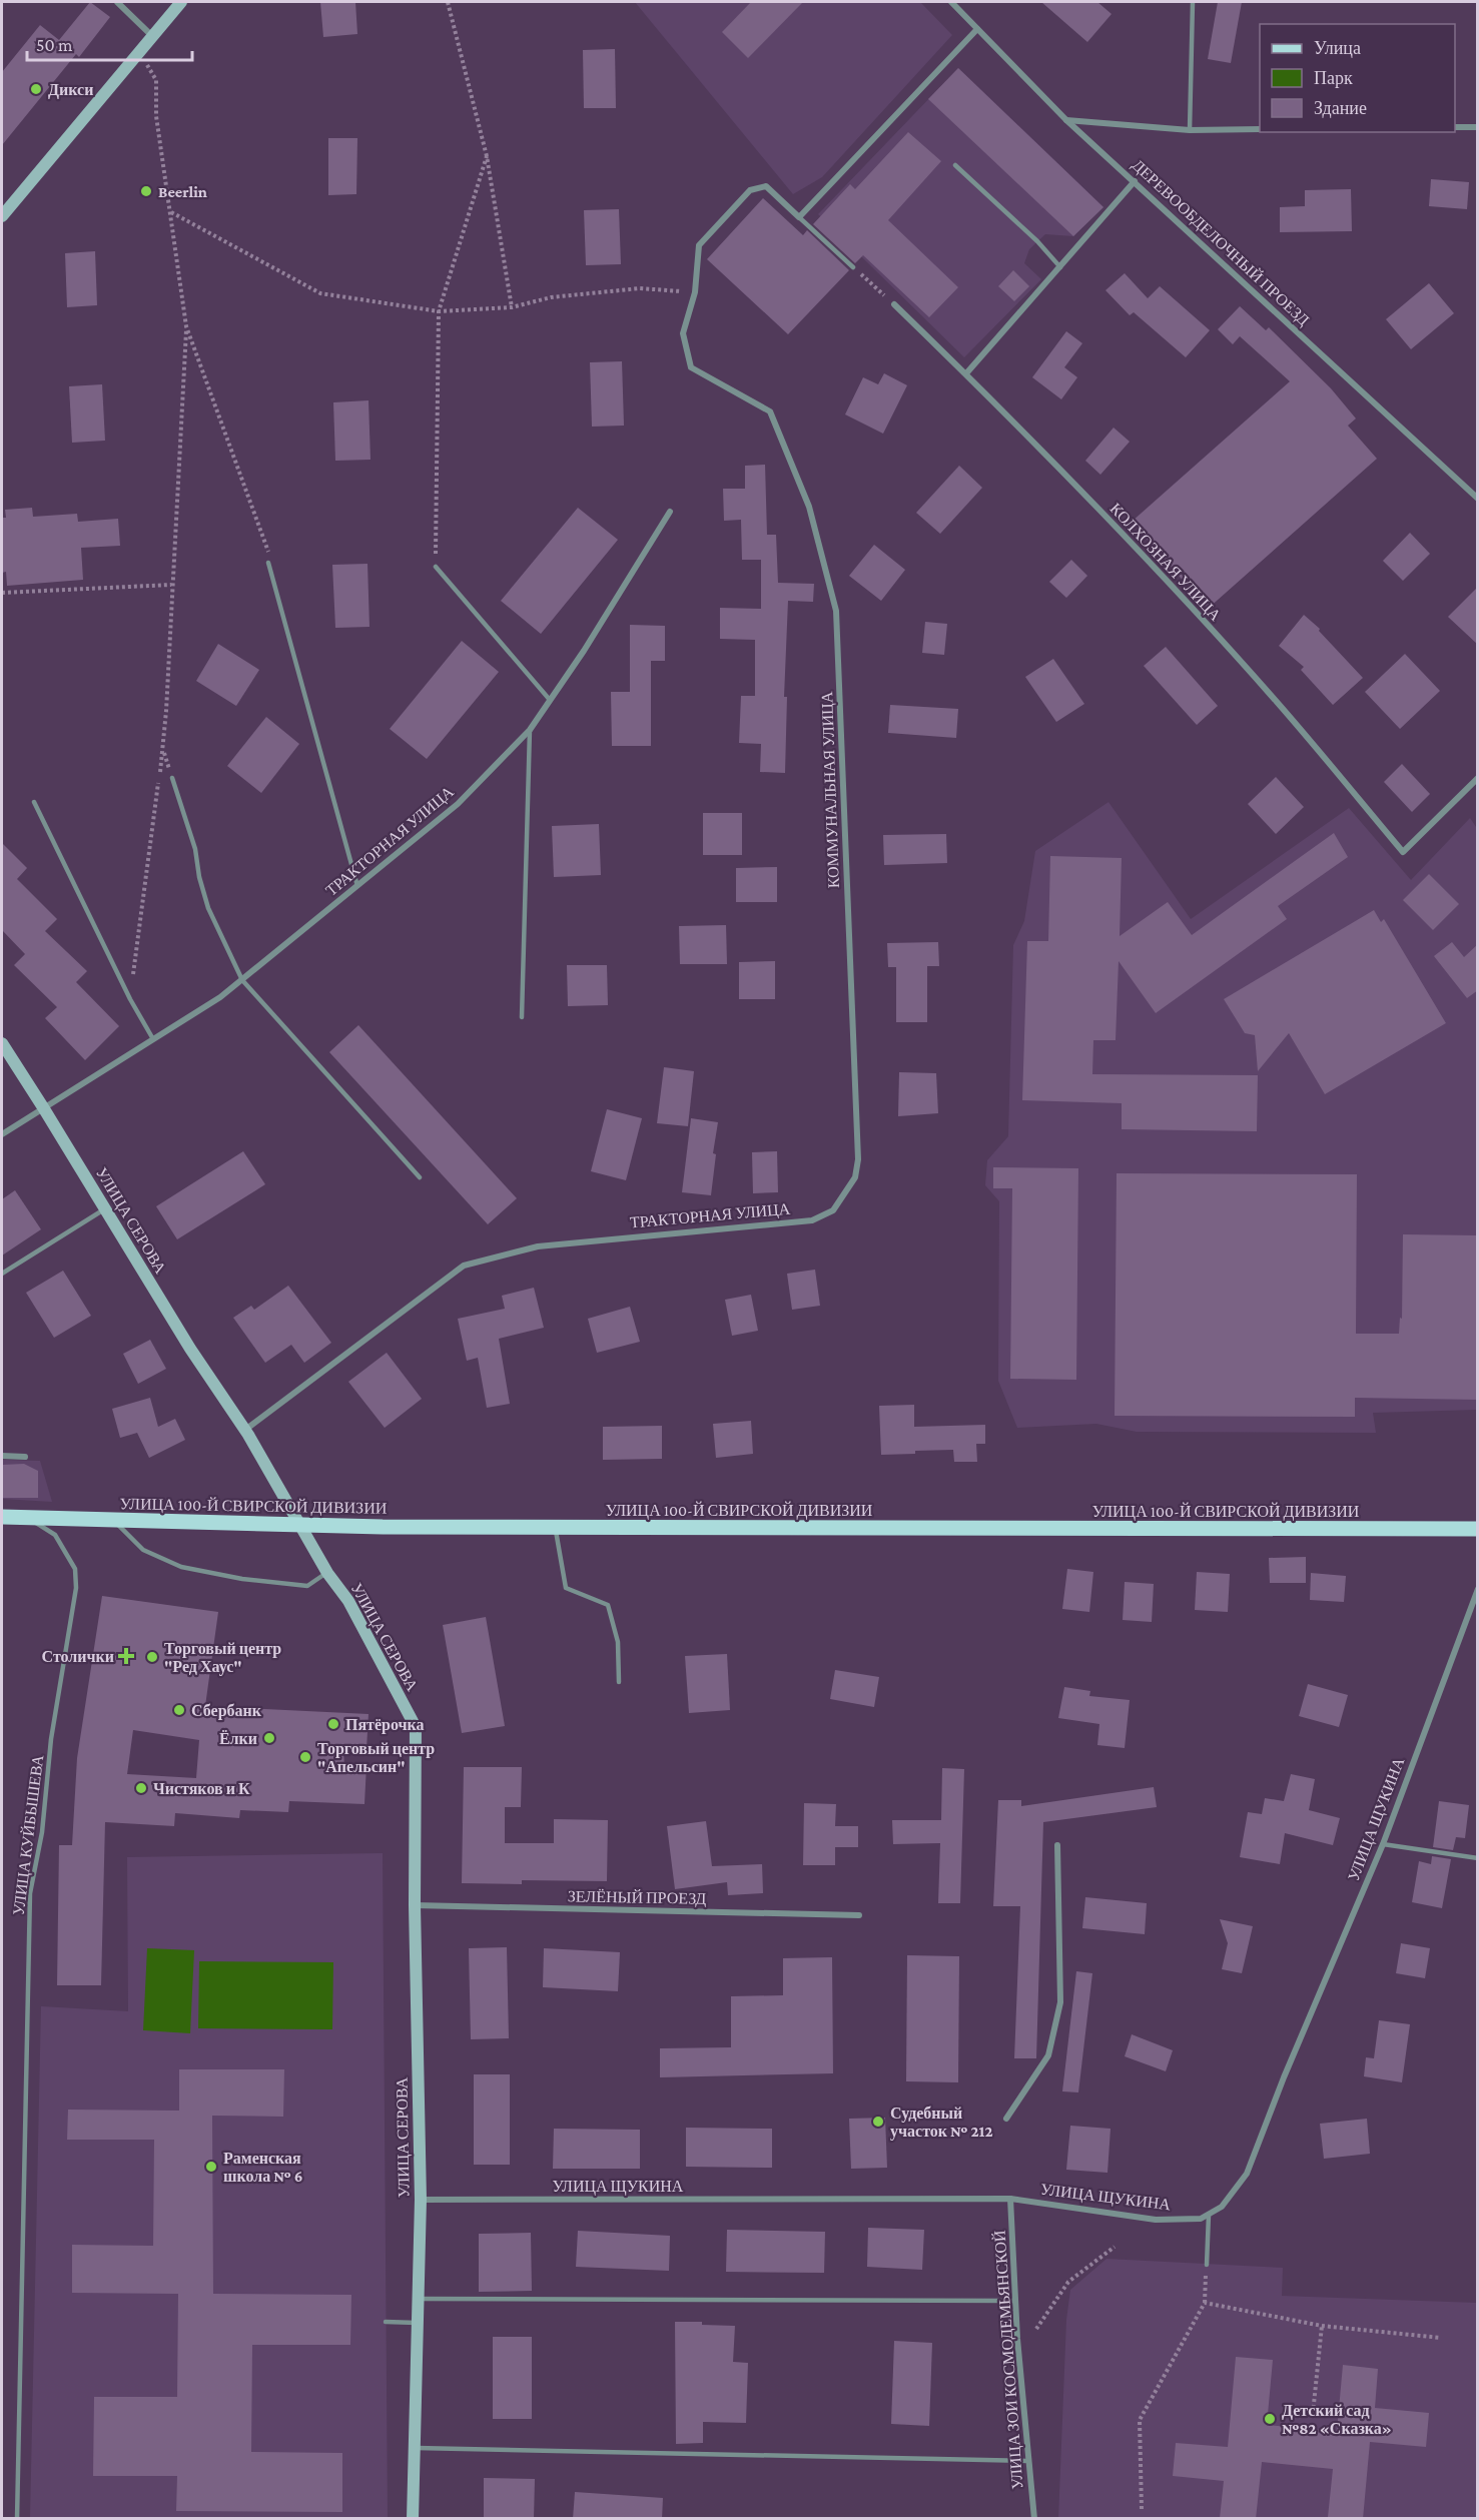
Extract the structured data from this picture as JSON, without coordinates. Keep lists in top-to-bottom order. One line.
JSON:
{"streets":{"main road":["УЛИЦА 100-Й СВИРСКОЙ ДИВИЗИИ"],"street":["ДЕРЕВООБДЕЛОЧНЫЙ ПРОЕЗД","КОЛХОЗНАЯ УЛИЦА","КОММУНАЛЬНАЯ УЛИЦА","ТРАКТОРНАЯ УЛИЦА","УЛИЦА СЕРОВА","УЛИЦА ЩУКИНА","ЗЕЛЁНЫЙ ПРОЕЗД","УЛИЦА ЗОИ КОСМОДЕМЬЯНСКОЙ"],"lane":["УЛИЦА КУЙБЫШЕВА"]},"crossings":[["КОММУНАЛЬНАЯ УЛИЦА","ТРАКТОРНАЯ УЛИЦА"],["ТРАКТОРНАЯ УЛИЦА","УЛИЦА СЕРОВА"],["УЛИЦА СЕРОВА","УЛИЦА 100-Й СВИРСКОЙ ДИВИЗИИ"],["УЛИЦА СЕРОВА","УЛИЦА ЩУКИНА"],["УЛИЦА СЕРОВА","ЗЕЛЁНЫЙ ПРОЕЗД"],["УЛИЦА 100-Й СВИРСКОЙ ДИВИЗИИ","УЛИЦА КУЙБЫШЕВА"],["УЛИЦА ЩУКИНА","УЛИЦА ЗОИ КОСМОДЕМЬЯНСКОЙ"]],"places":{"other":["Дикси","Beerlin","Торговый центр \"Ред Хаус\"","Сбербанк","Пятёрочка","Ёлки","Торговый центр \"Апельсин\"","Чистяков и К","Судебный участок № 212","Раменская школа № 6","Детский сад №82 «Сказка»"],"health":["Столички"]},"legend":["Улица","Парк","Здание"],"scale_bar":"50 m"}
